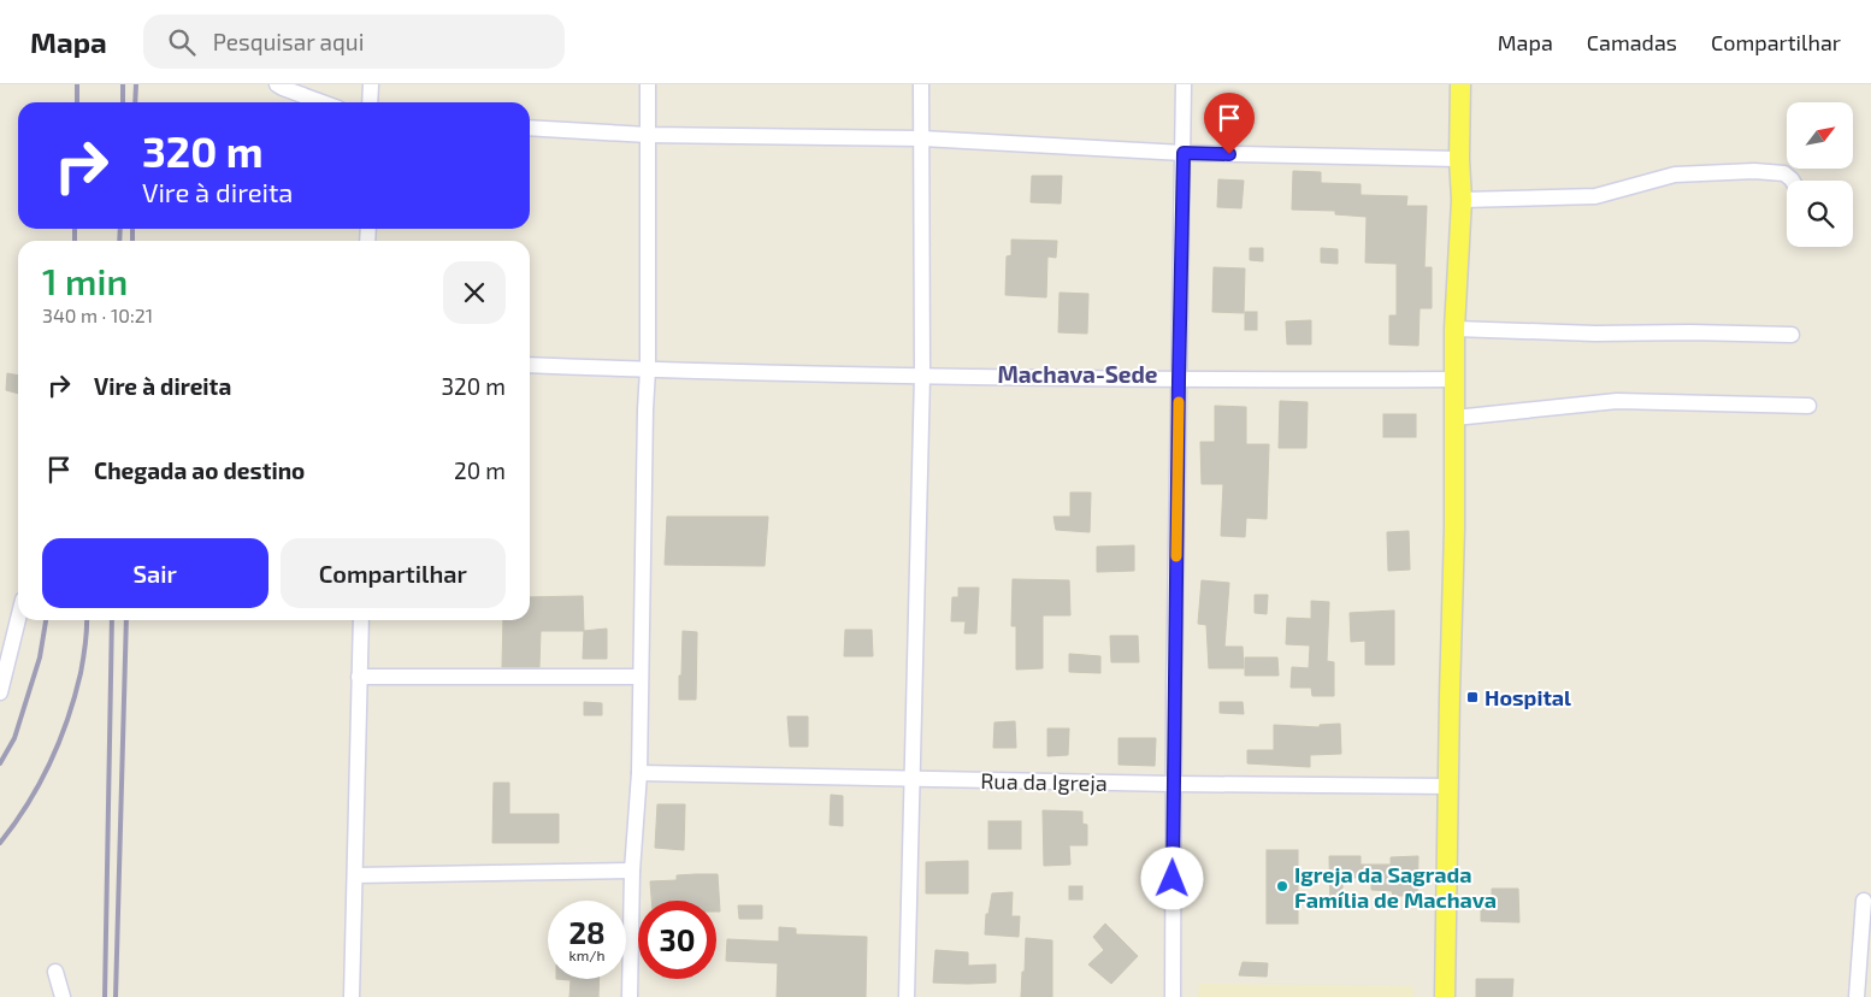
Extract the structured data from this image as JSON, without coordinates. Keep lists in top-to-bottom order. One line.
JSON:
{"streets":{"street":["Rua da Igreja"]},"districts":["Machava-Sede"],"places":{"transit":["Hospital"],"other":["Igreja da Sagrada Família de Machava"]},"north":"top right","page":{"header":"Mapa","search":"Pesquisar aqui","nav":["Mapa","Camadas","Compartilhar"],"turn":["320 m","Vire à direita"],"heading":["1 min","340 m · 10:21"],"list":[{"name":"Vire à direita","value":"320 m"},{"name":"Chegada ao destino","value":"20 m"}],"buttons":["Sair","Compartilhar"],"speed":"28 km/h","limit":"30"}}
